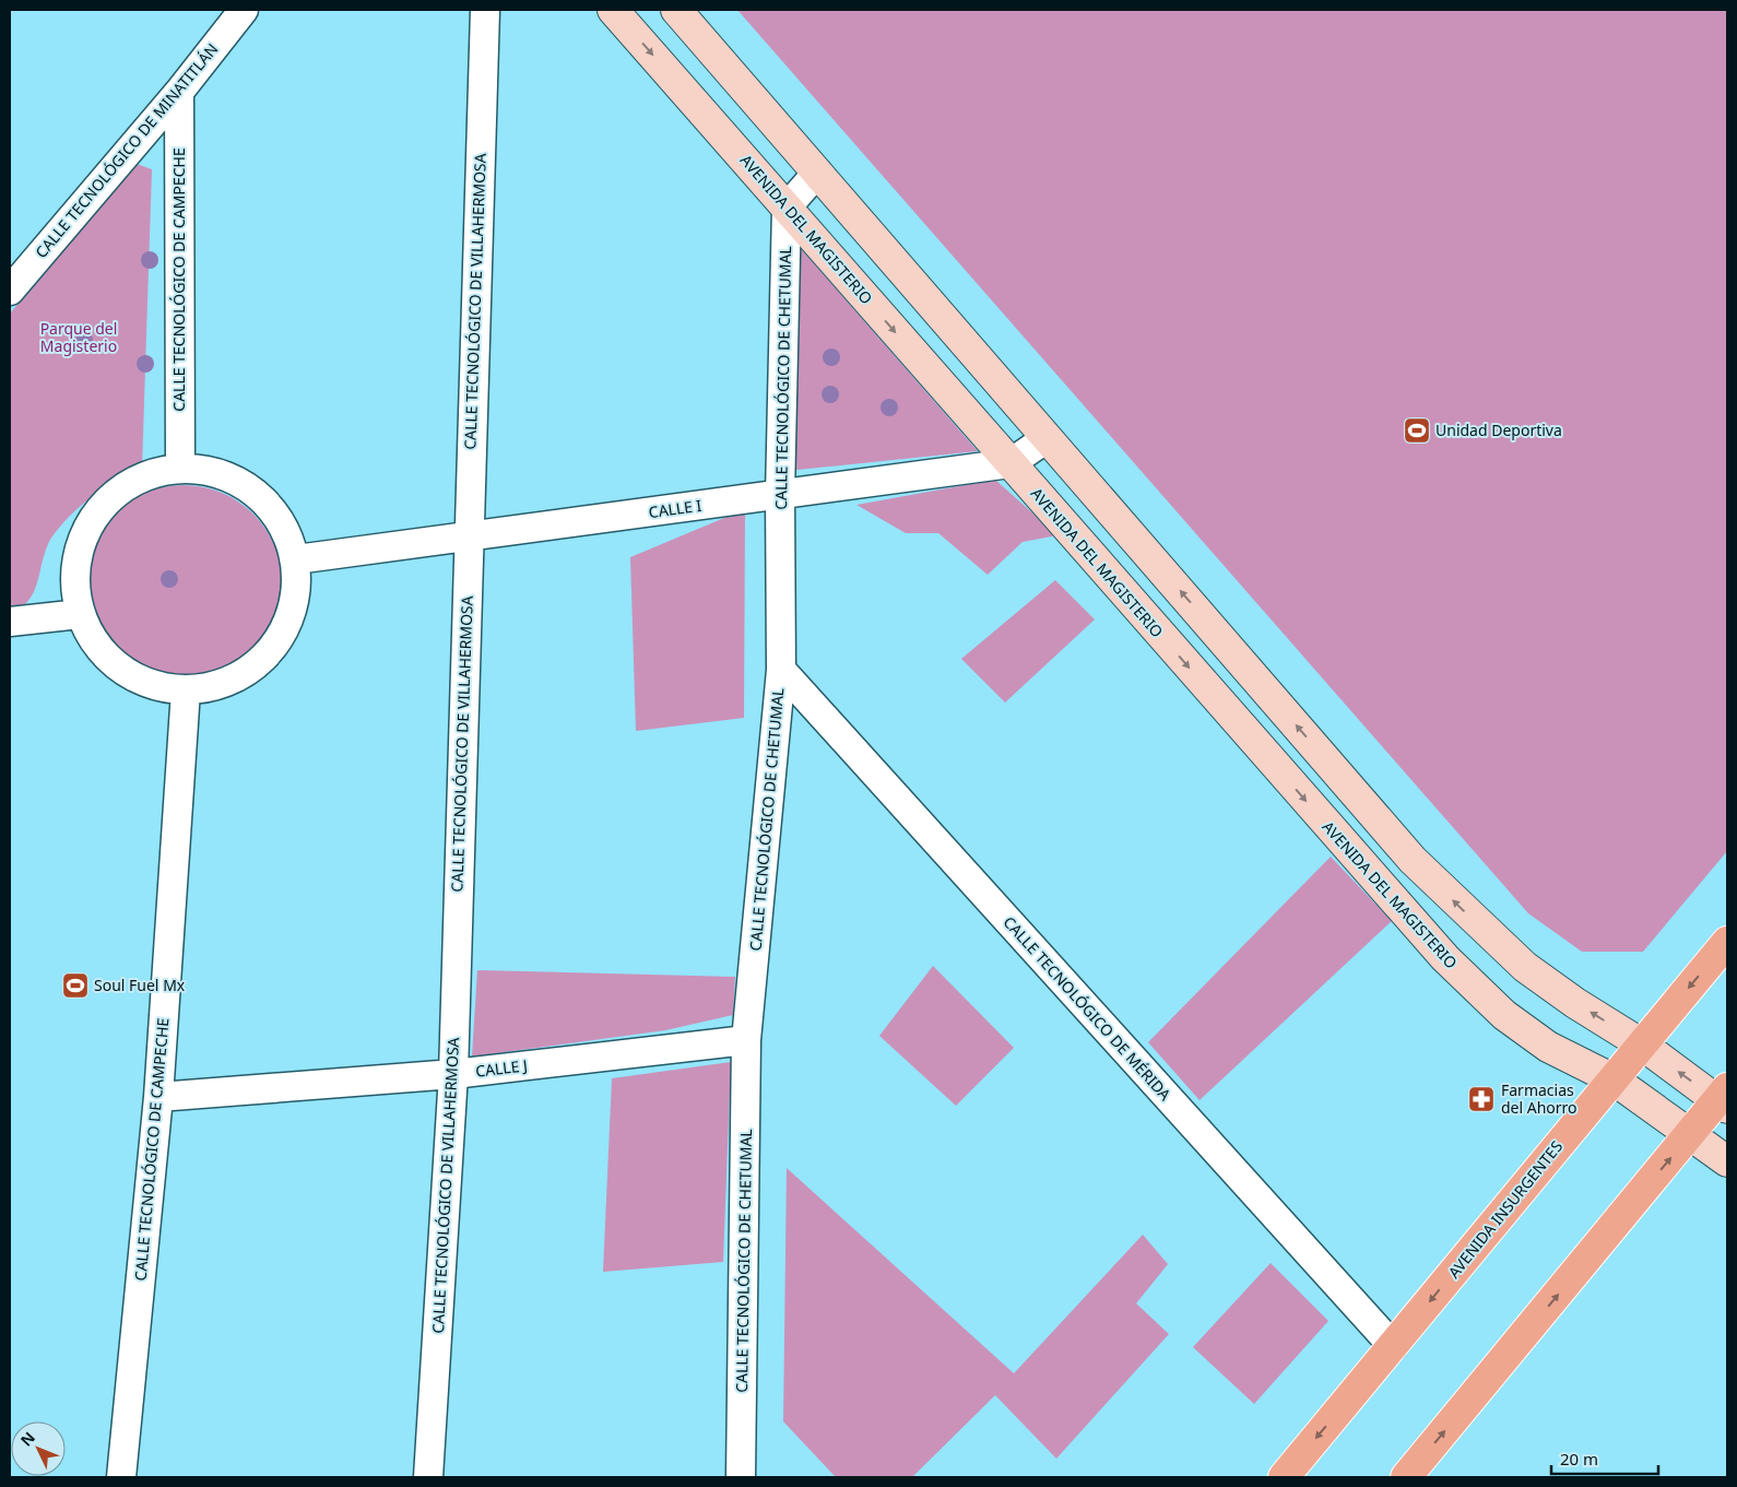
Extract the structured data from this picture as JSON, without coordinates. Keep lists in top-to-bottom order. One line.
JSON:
{"streets":{"main road":["AVENIDA INSURGENTES"],"street":["CALLE TECNOLÓGICO DE MINATITLÁN","AVENIDA DEL MAGISTERIO","CALLE TECNOLÓGICO DE CAMPECHE","CALLE TECNOLÓGICO DE VILLAHERMOSA","CALLE TECNOLÓGICO DE CHETUMAL","CALLE I","CALLE TECNOLÓGICO DE MÉRIDA","CALLE J"]},"crossings":[["CALLE TECNOLÓGICO DE MINATITLÁN","CALLE TECNOLÓGICO DE CAMPECHE"],["AVENIDA DEL MAGISTERIO","CALLE TECNOLÓGICO DE CHETUMAL"],["AVENIDA DEL MAGISTERIO","CALLE I"],["AVENIDA DEL MAGISTERIO","AVENIDA INSURGENTES"],["CALLE TECNOLÓGICO DE CAMPECHE","CALLE J"],["CALLE TECNOLÓGICO DE VILLAHERMOSA","CALLE I"],["CALLE TECNOLÓGICO DE VILLAHERMOSA","CALLE J"],["CALLE TECNOLÓGICO DE CHETUMAL","CALLE I"],["CALLE TECNOLÓGICO DE CHETUMAL","CALLE TECNOLÓGICO DE MÉRIDA"],["CALLE TECNOLÓGICO DE CHETUMAL","CALLE J"],["CALLE TECNOLÓGICO DE MÉRIDA","AVENIDA INSURGENTES"]],"parks":["Parque del Magisterio"],"places":{"sports":["Unidad Deportiva","Soul Fuel Mx"],"pharmacy":["Farmacias del Ahorro"]},"scale_bar":"20 m","north":"top left"}
